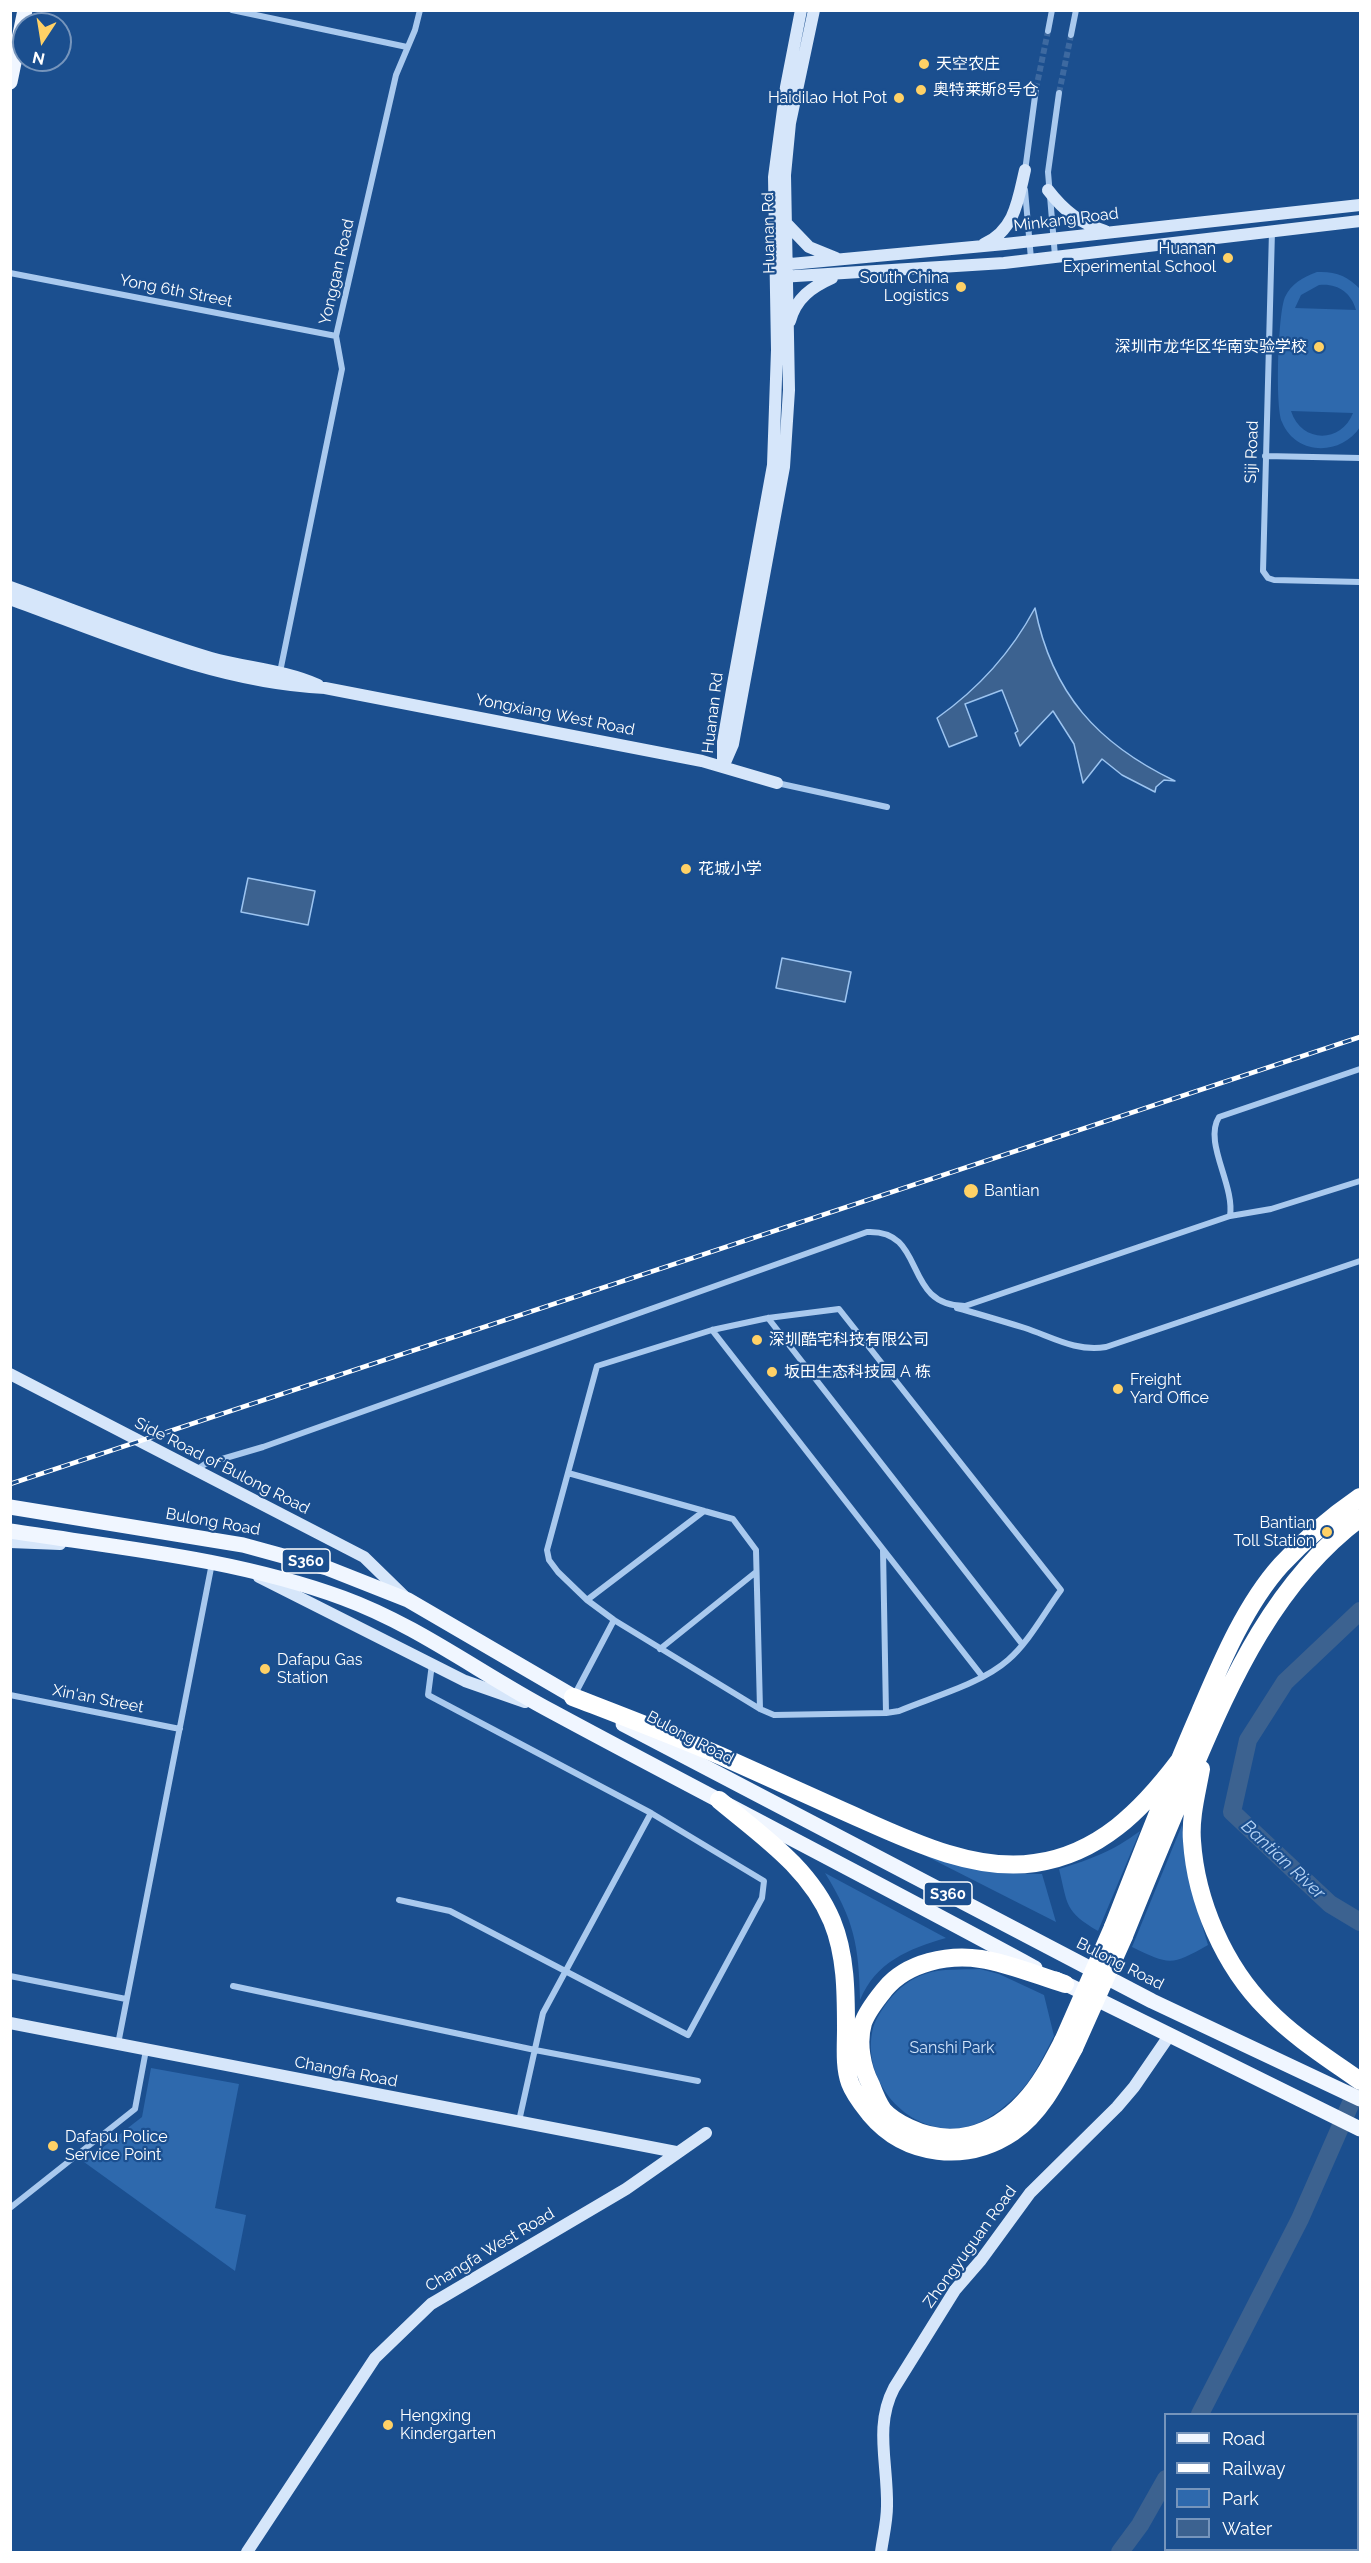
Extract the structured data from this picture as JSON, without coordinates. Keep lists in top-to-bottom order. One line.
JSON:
{"streets":{"main road":["Minkang Road","Huanan Rd","Yongxiang West Road","Side Road of Bulong Road","Bulong Road","S360","Changfa Road","Zhongyuguan Road","Changfa West Road"],"street":["Yonggan Road","Yong 6th Street","Siji Road","Xin'an Street"]},"crossings":[["Minkang Road","Huanan Rd"],["Huanan Rd","Yongxiang West Road"],["Yonggan Road","Yong 6th Street"],["Yonggan Road","Yongxiang West Road"],["Side Road of Bulong Road","Bulong Road"],["S360","Zhongyuguan Road"],["Changfa Road","Changfa West Road"]],"water":["Bantian River"],"parks":["Sanshi Park"],"places":["天空农庄","奥特莱斯8号仓","Haidilao Hot Pot","Huanan Experimental School","South China Logistics","深圳市龙华区华南实验学校","花城小学","Bantian","深圳酷宅科技有限公司","坂田生态科技园 A 栋","Freight Yard Office","Bantian Toll Station","Dafapu Gas Station","Dafapu Police Service Point","Hengxing Kindergarten"],"legend":["Road","Railway","Park","Water"],"north":"bottom"}
